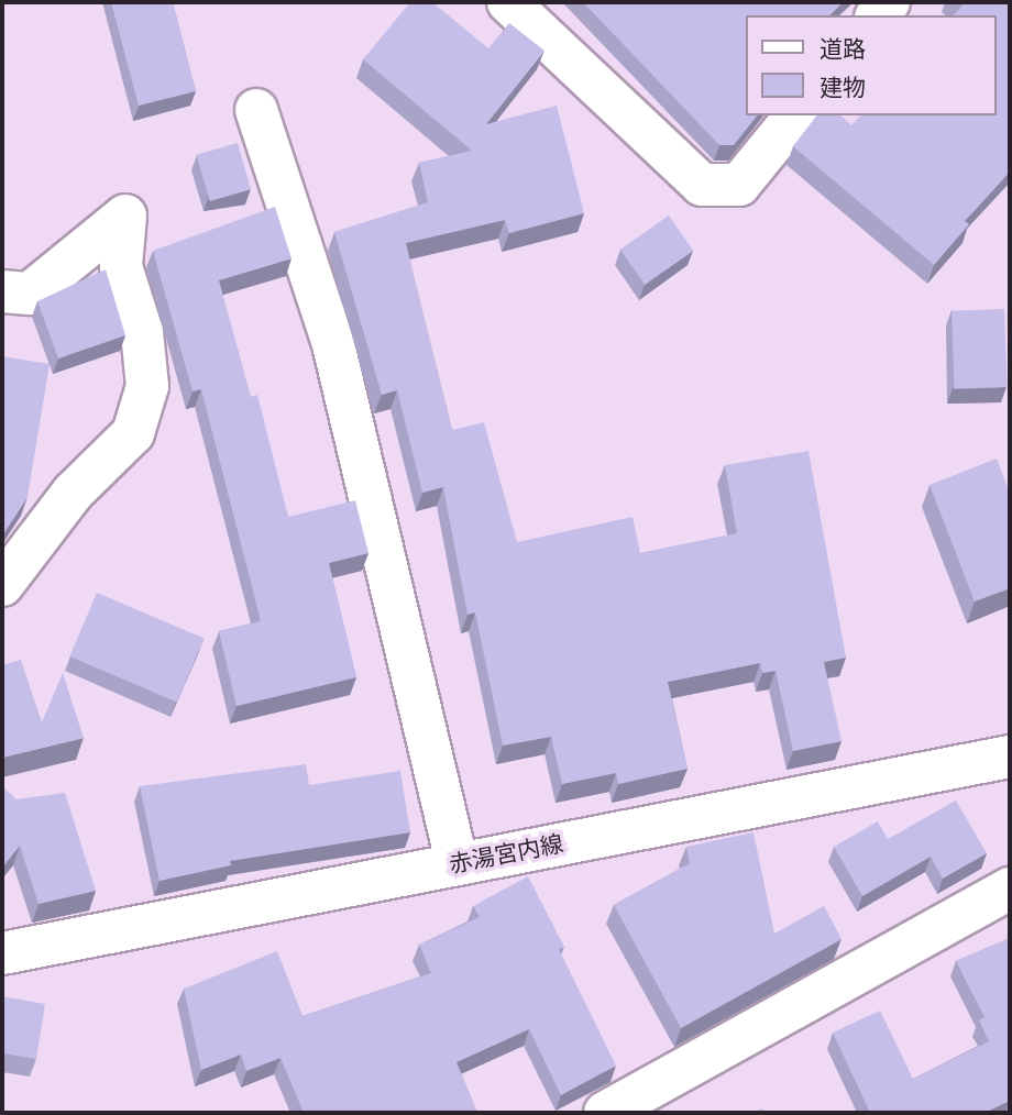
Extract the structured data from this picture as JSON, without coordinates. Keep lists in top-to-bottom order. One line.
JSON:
{"streets":{"main road":["赤湯宮内線"]},"legend":["道路","建物"]}
